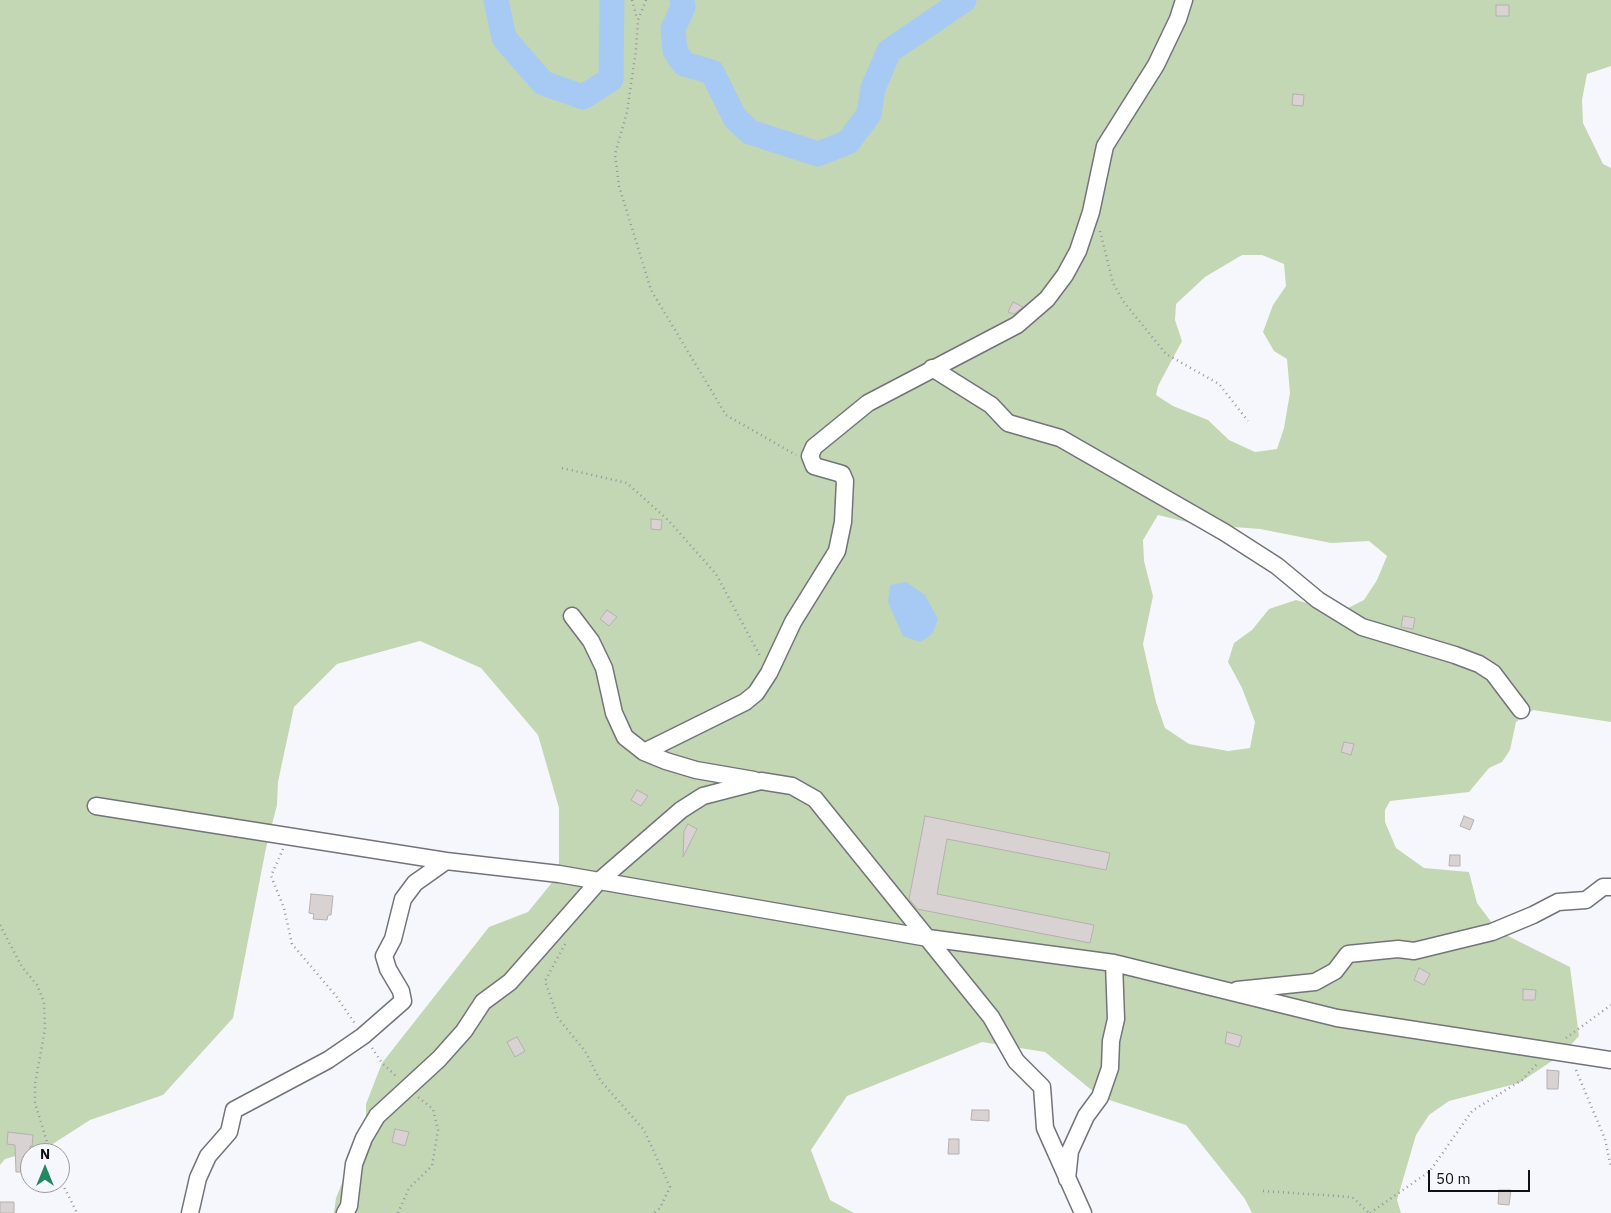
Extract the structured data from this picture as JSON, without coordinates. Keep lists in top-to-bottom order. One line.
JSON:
{"scale_bar":"50 m","north":"top"}
